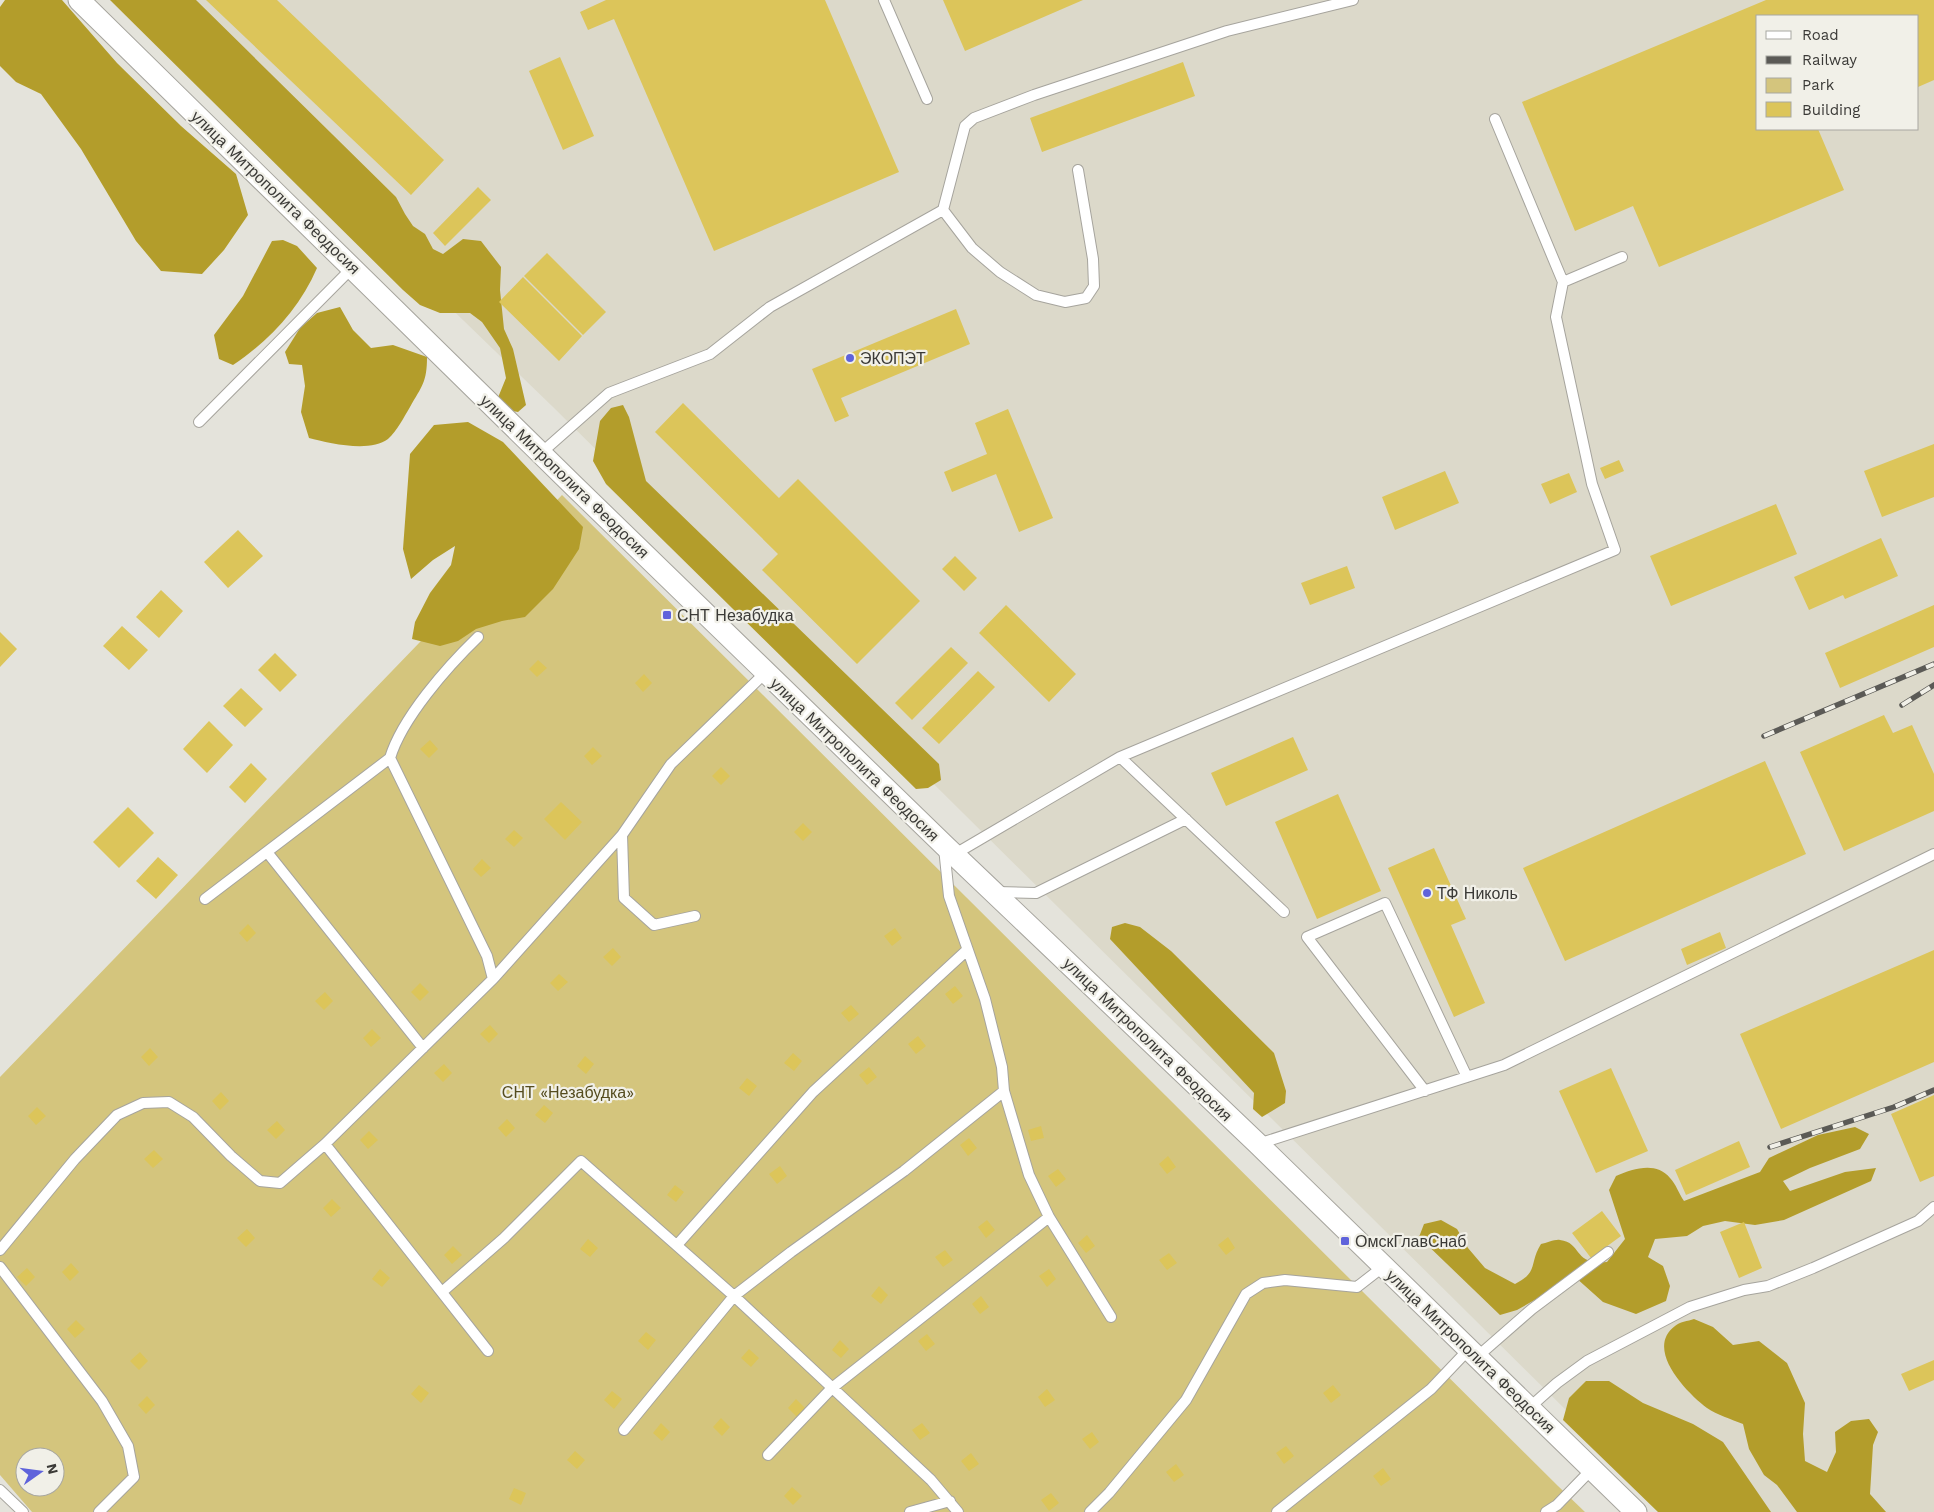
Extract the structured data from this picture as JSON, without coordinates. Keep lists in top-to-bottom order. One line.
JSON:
{"streets":{"street":["улица Митрополита Феодосия"]},"parks":["СНТ «Незабудка»"],"places":{"other":["ЭКОПЭТ","ТФ Николь"],"transit":["СНТ Незабудка","ОмскГлавСнаб"]},"legend":["Road","Railway","Park","Building"],"north":"right"}
